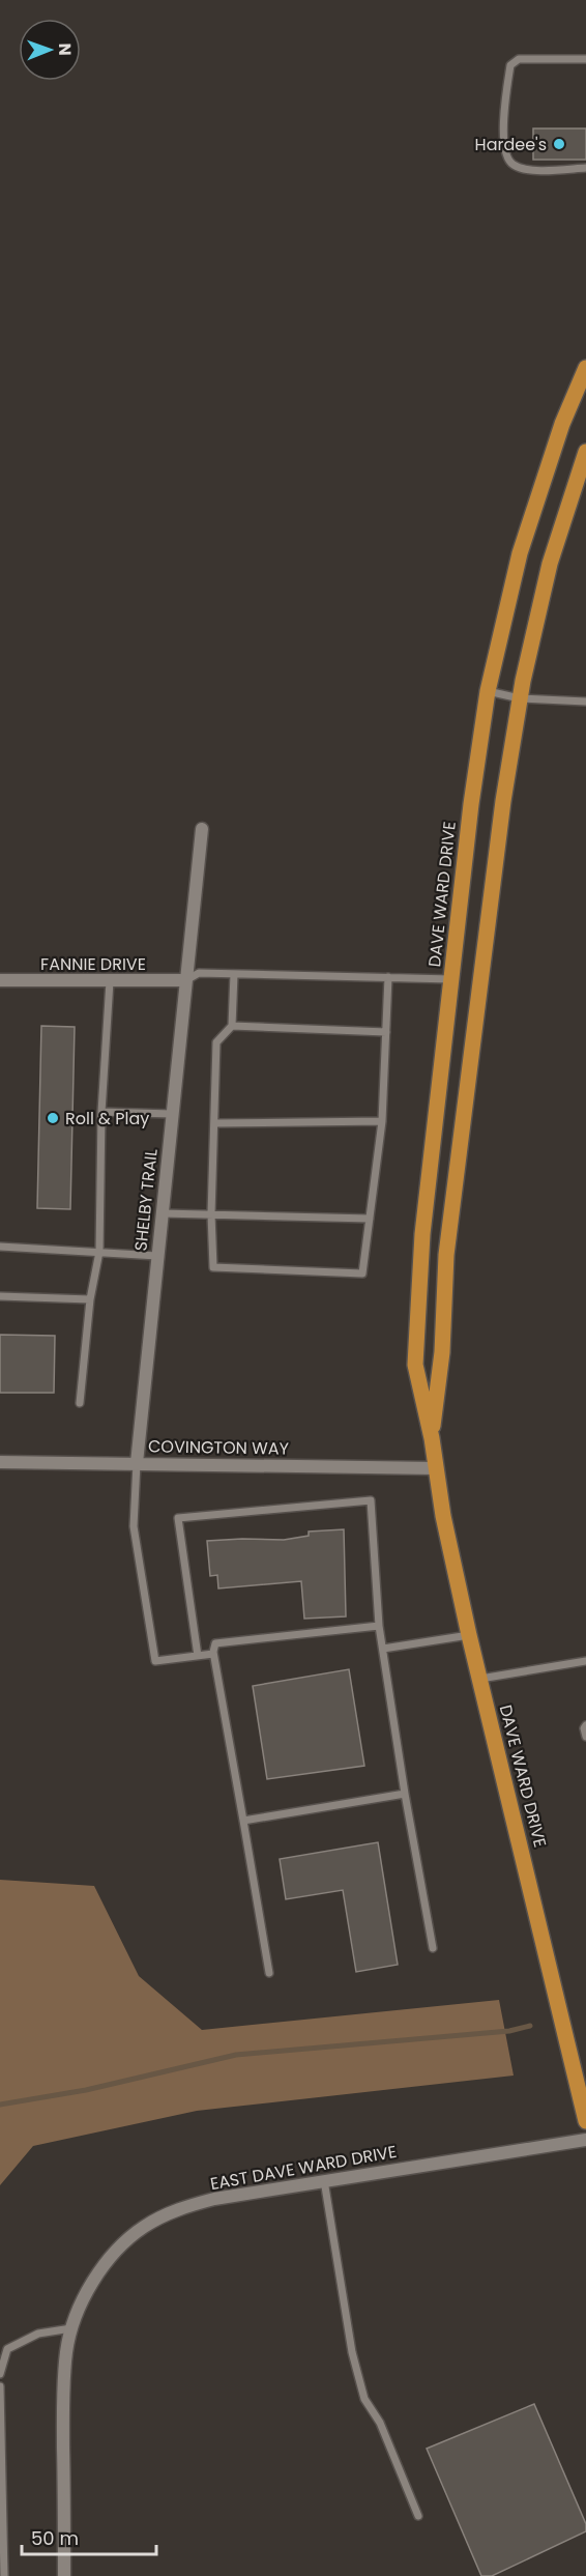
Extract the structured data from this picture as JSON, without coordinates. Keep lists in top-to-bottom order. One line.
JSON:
{"streets":{"main road":["DAVE WARD DRIVE"],"street":["FANNIE DRIVE","SHELBY TRAIL","COVINGTON WAY","EAST DAVE WARD DRIVE"]},"crossings":[["DAVE WARD DRIVE","COVINGTON WAY"],["FANNIE DRIVE","SHELBY TRAIL"],["SHELBY TRAIL","COVINGTON WAY"]],"places":["Hardee's","Roll & Play"],"scale_bar":"50 m","north":"right"}
